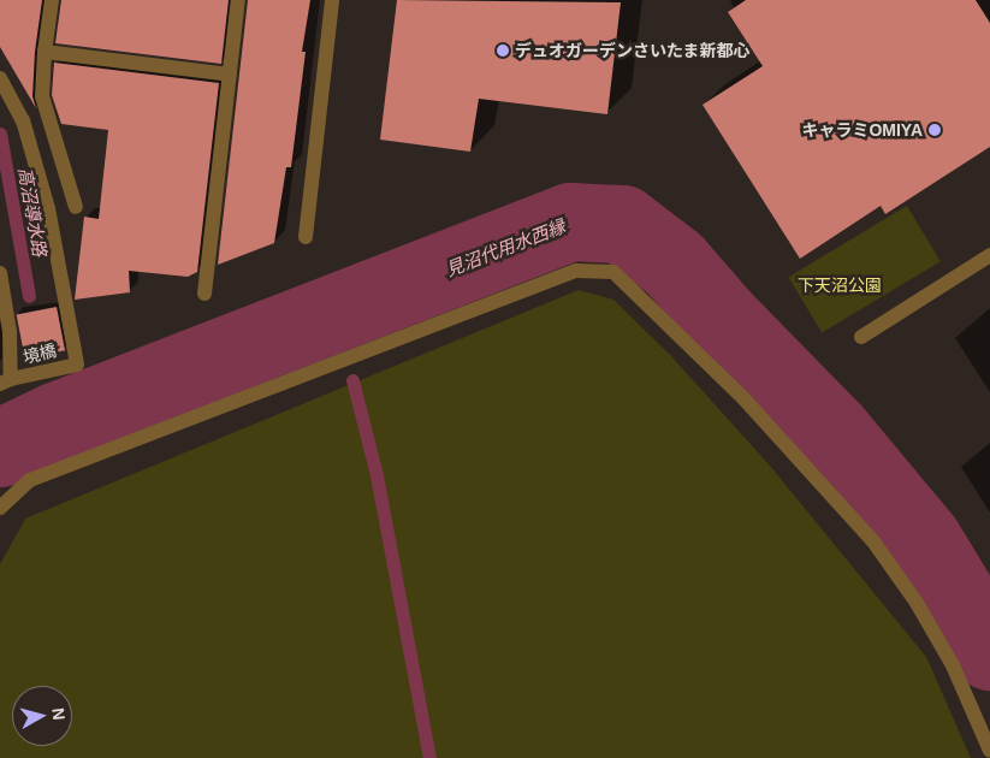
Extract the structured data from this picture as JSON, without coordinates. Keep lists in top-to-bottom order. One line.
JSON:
{"streets":{"street":["境橋"]},"water":["高沼導水路","見沼代用水西縁"],"parks":["下天沼公園"],"places":["デュオガーデンさいたま新都心","キャラミOMIYA"],"north":"right"}
